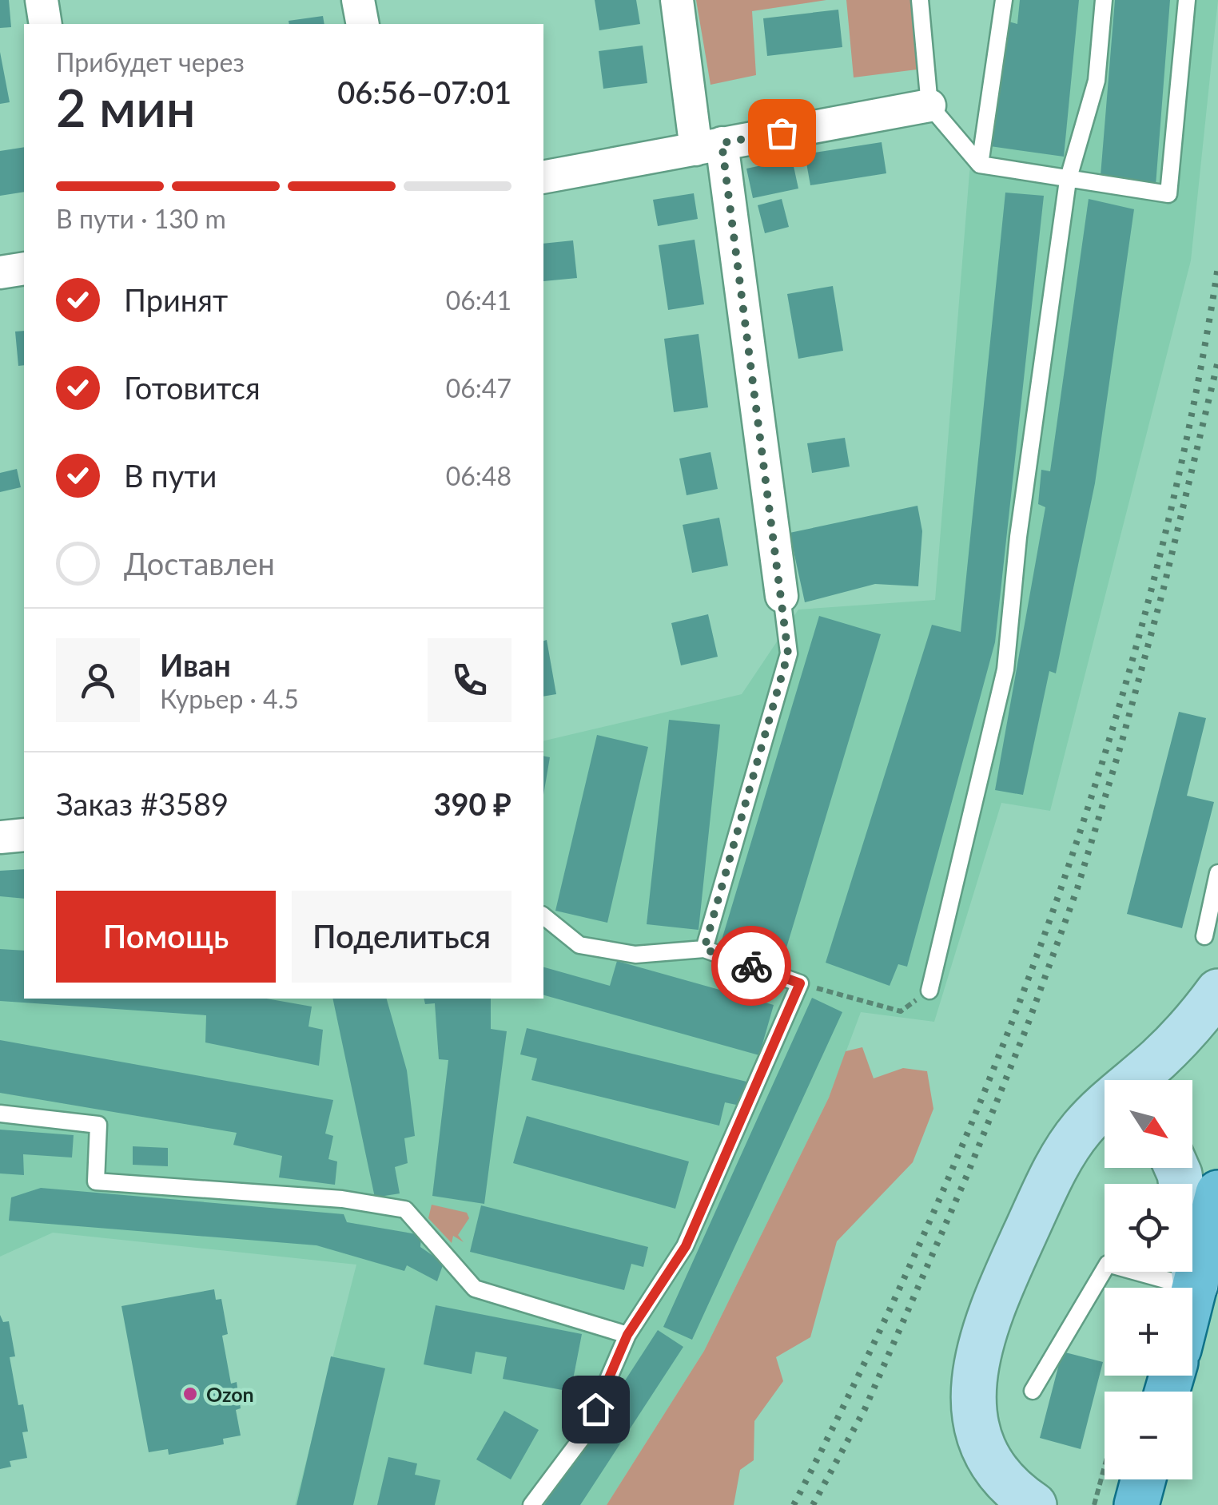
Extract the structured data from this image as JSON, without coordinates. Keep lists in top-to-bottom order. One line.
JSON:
{"places":["Ozon"],"north":"bottom right","page":{"heading":["2 мин","Прибудет через","06:56–07:01"],"panel":["Иван","Курьер · 4.5","Заказ #3589","390 ₽"],"bar":"В пути · 130 m","list":[["Принят","06:41"],["Готовится","06:47"],["В пути","06:48"],"Доставлен"],"buttons":["Помощь","Поделиться"],"map_buttons":["+","−"]}}
